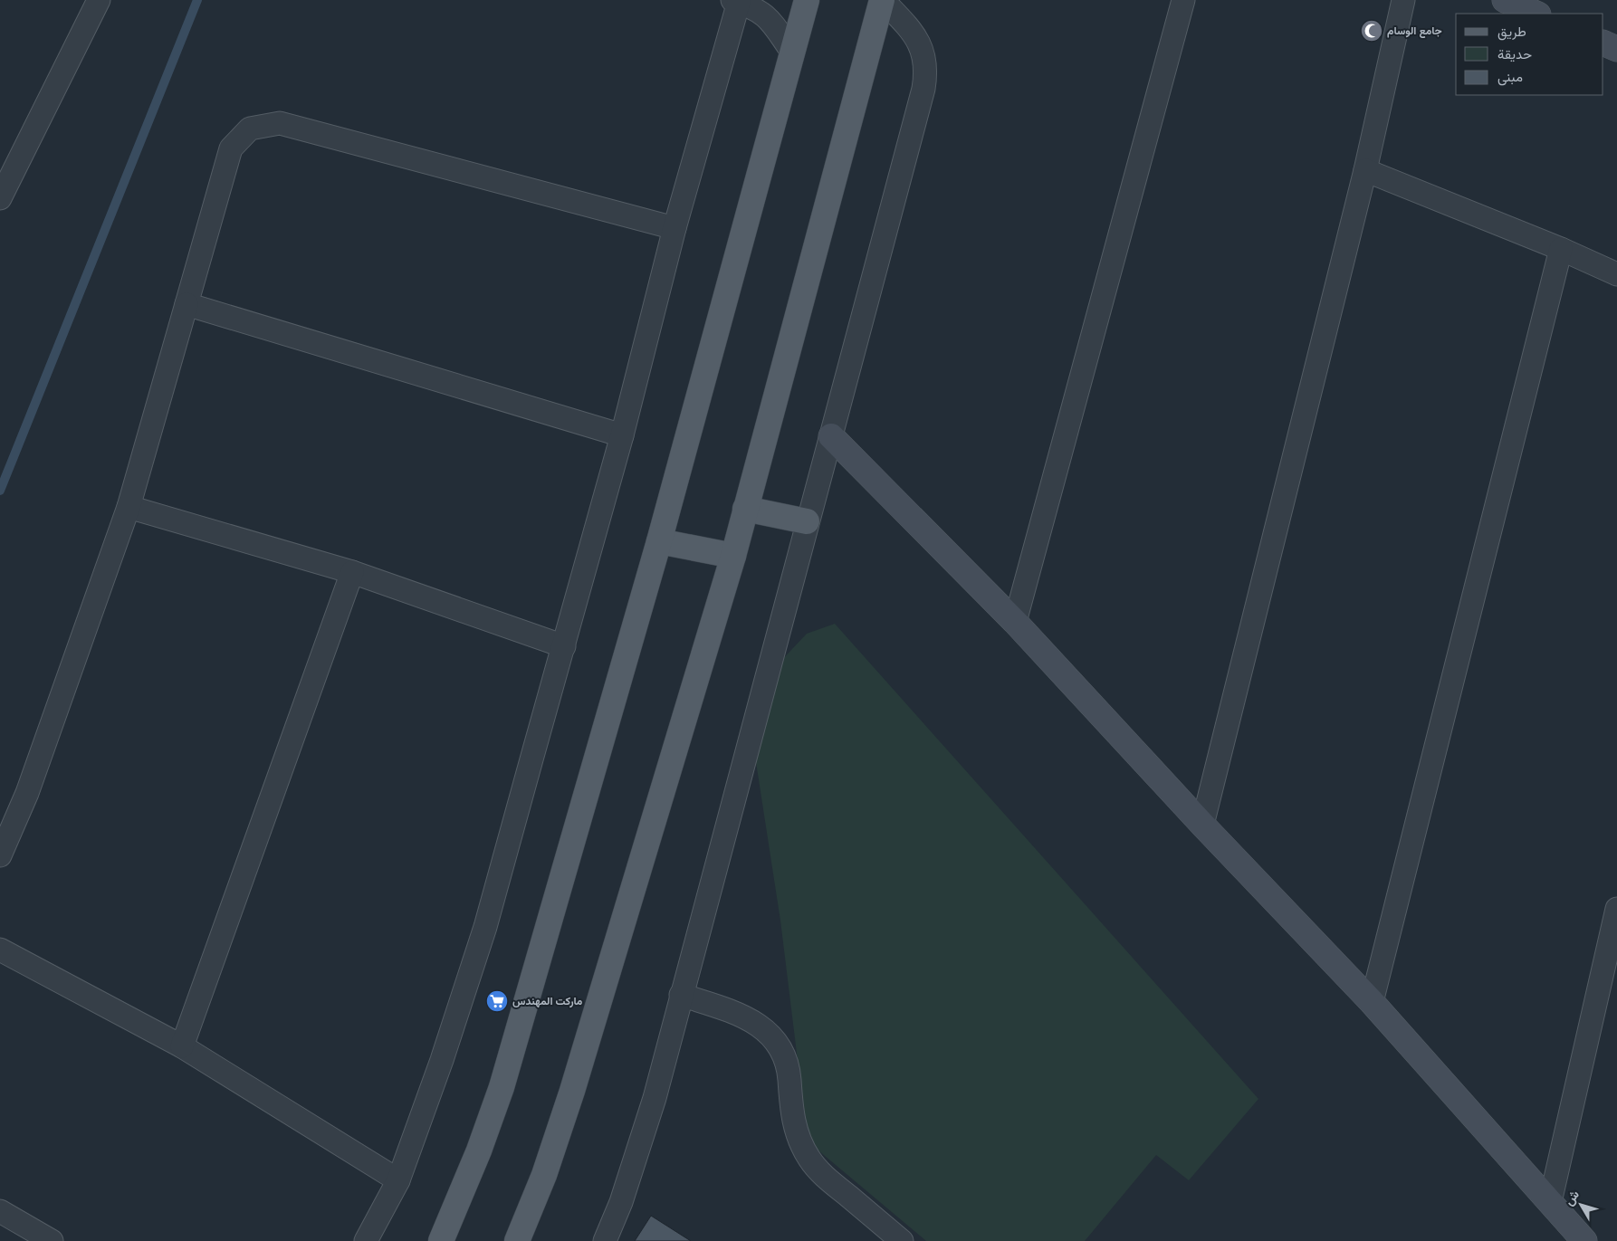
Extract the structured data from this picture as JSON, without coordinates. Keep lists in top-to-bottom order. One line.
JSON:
{"places":{"mosque":["جامع الوسام"],"supermarket":["ماركت المهندس"]},"legend":["طريق","حديقة","مبنى"],"north":"top left"}
